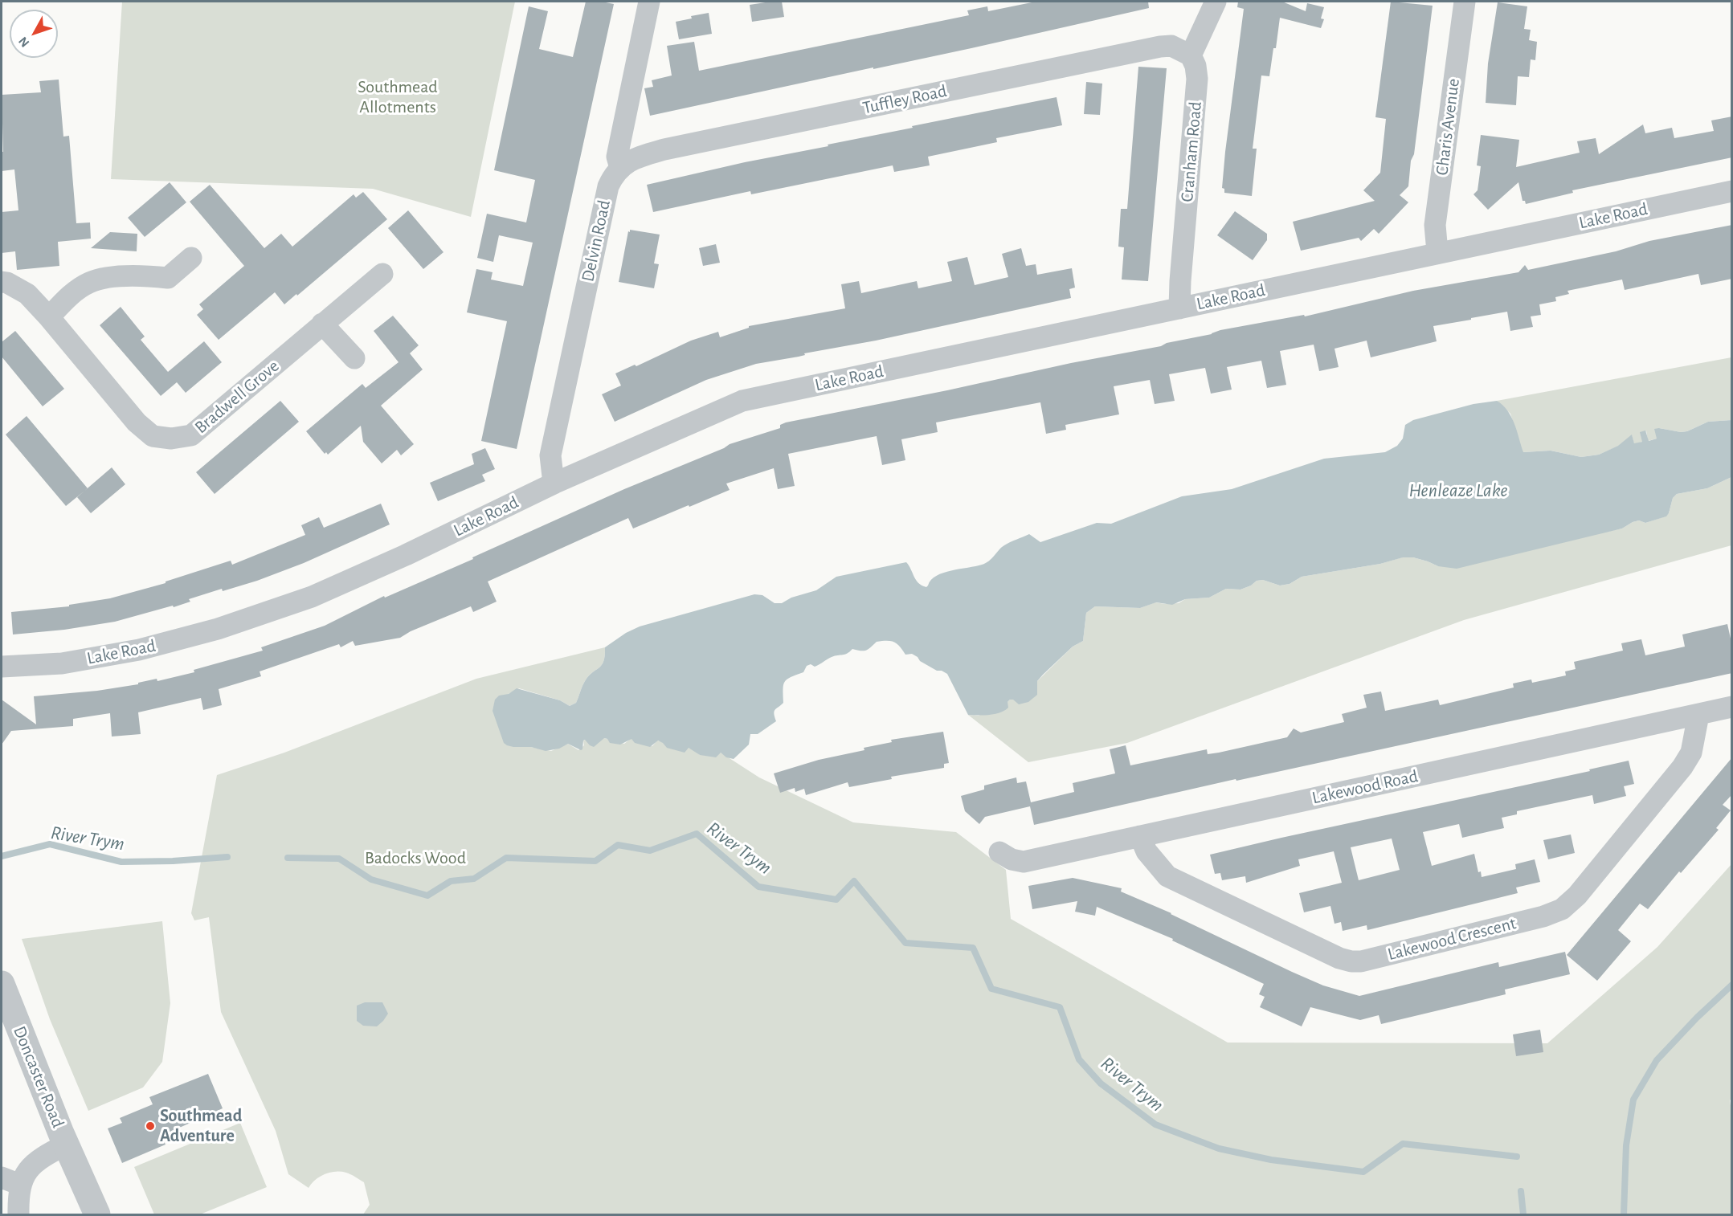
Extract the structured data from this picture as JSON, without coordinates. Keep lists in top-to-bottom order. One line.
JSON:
{"streets":{"street":["Tuffley Road","Charis Avenue","Cranham Road","Lake Road","Delvin Road","Bradwell Grove","Lakewood Road","Lakewood Crescent","Doncaster Road"]},"crossings":[["Tuffley Road","Cranham Road"],["Tuffley Road","Delvin Road"],["Charis Avenue","Lake Road"],["Cranham Road","Lake Road"],["Lake Road","Delvin Road"],["Lakewood Road","Lakewood Crescent"]],"water":["Henleaze Lake","River Trym"],"parks":["Southmead Allotments","Badocks Wood"],"places":["Southmead Adventure"],"north":"bottom left"}
